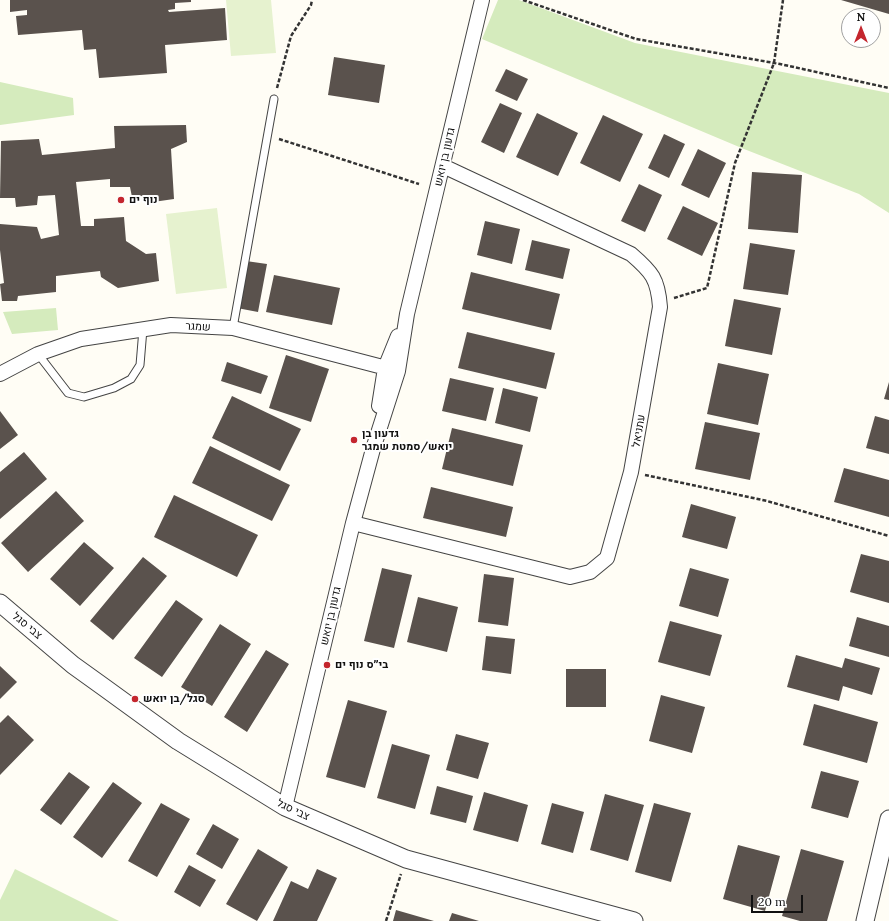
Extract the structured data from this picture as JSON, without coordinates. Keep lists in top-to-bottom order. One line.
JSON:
{"streets":{"street":["גדעון בן יואש","שמגר","עתניאל","צבי סגל"]},"crossings":[["גדעון בן יואש","שמגר"],["גדעון בן יואש","עתניאל"],["גדעון בן יואש","צבי סגל"]],"places":["נוף ים","גדעון בן יואש/סמטת שמגר","בי״ס נוף ים","סגל/בן יואש"],"scale_bar":"20 m","north":"top"}
